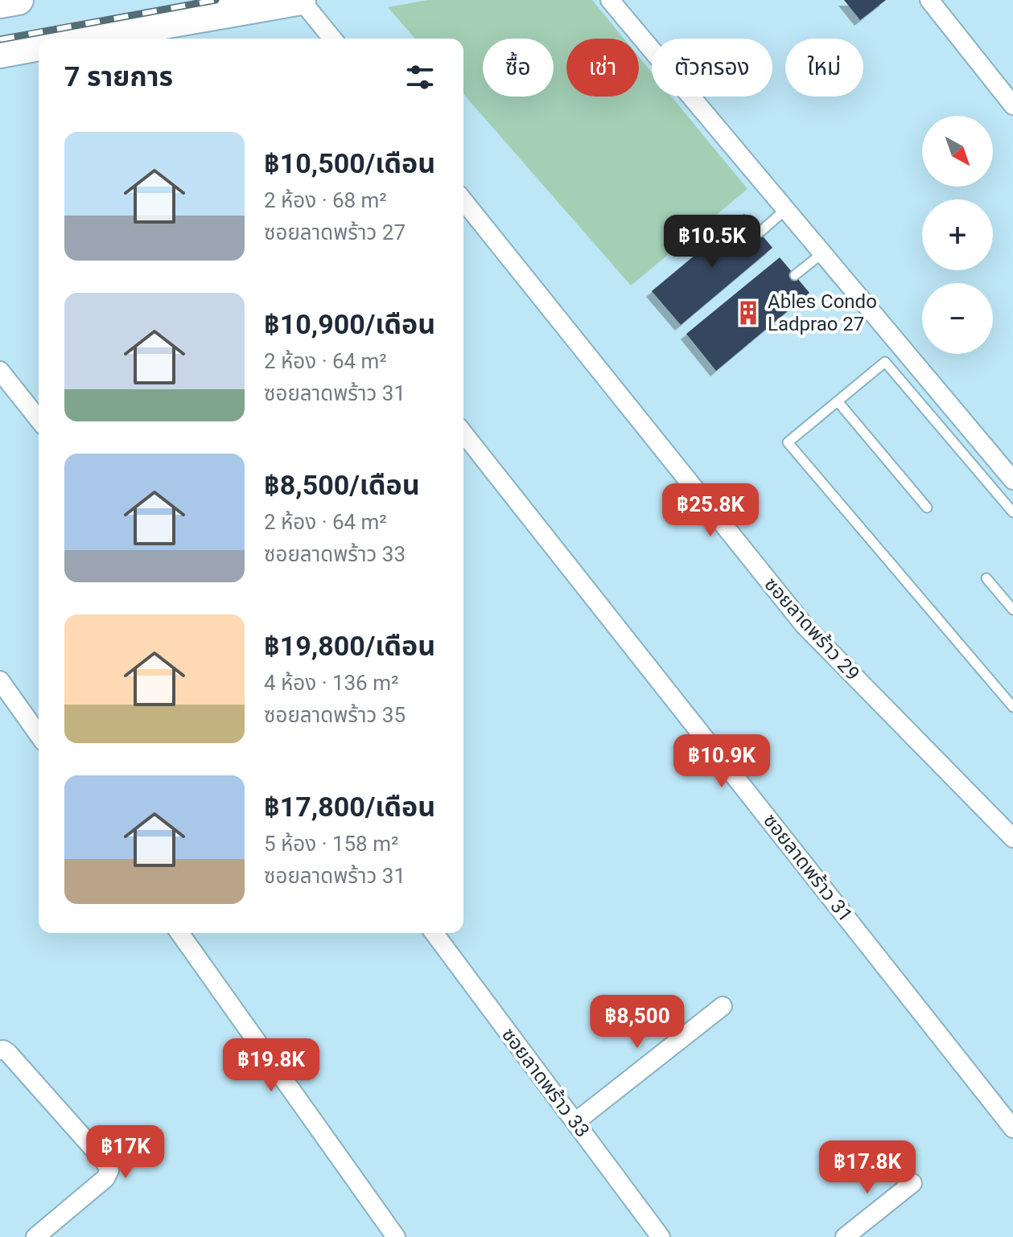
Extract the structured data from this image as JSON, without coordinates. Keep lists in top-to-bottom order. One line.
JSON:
{"streets":{"street":["ซอยลาดพร้าว 29","ซอยลาดพร้าว 31","ซอยลาดพร้าว 33"]},"places":{"building":["Ables Condo Ladprao 27"]},"north":"bottom right","page":{"chip":["ซื้อ","เช่า","ตัวกรอง","ใหม่"],"heading":"7 รายการ","map_buttons":["+","−"],"list":[{"name":"฿10,500/เดือน","note":"2 ห้อง · 68 m² · ซอยลาดพร้าว 27"},{"name":"฿10,900/เดือน","note":"2 ห้อง · 64 m² · ซอยลาดพร้าว 31"},{"name":"฿8,500/เดือน","note":"2 ห้อง · 64 m² · ซอยลาดพร้าว 33"},{"name":"฿19,800/เดือน","note":"4 ห้อง · 136 m² · ซอยลาดพร้าว 35"},{"name":"฿17,800/เดือน","note":"5 ห้อง · 158 m² · ซอยลาดพร้าว 31"}],"price":["฿10.5K","฿25.8K","฿10.9K","฿8,500","฿19.8K","฿17K","฿17.8K"]}}
